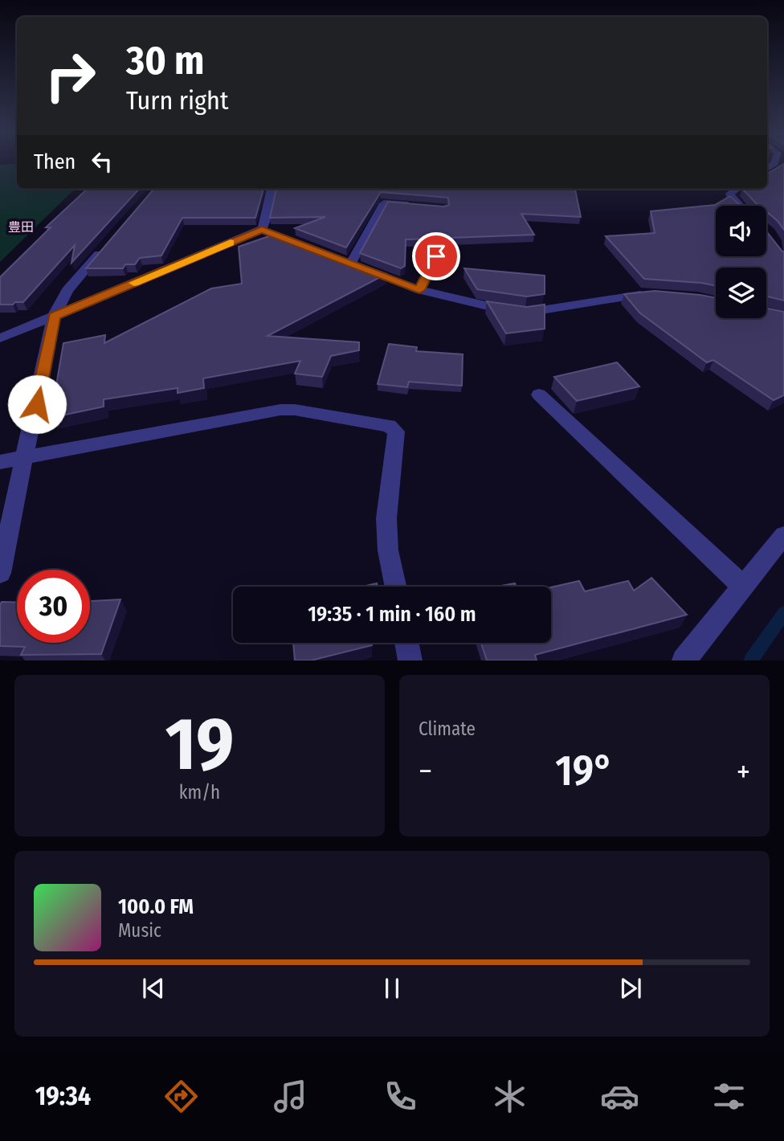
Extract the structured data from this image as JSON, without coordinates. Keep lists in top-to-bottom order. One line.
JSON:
{"districts":["豊田"],"page":{"turn":["30 m","Turn right"],"then":"Then","limit":"30","trip":"19:35 · 1 min · 160 m","tile":[["19","km/h"],"Climate"],"heat":["−","19°","+"],"song":["100.0 FM","Music"],"tabs":"19:34"}}
